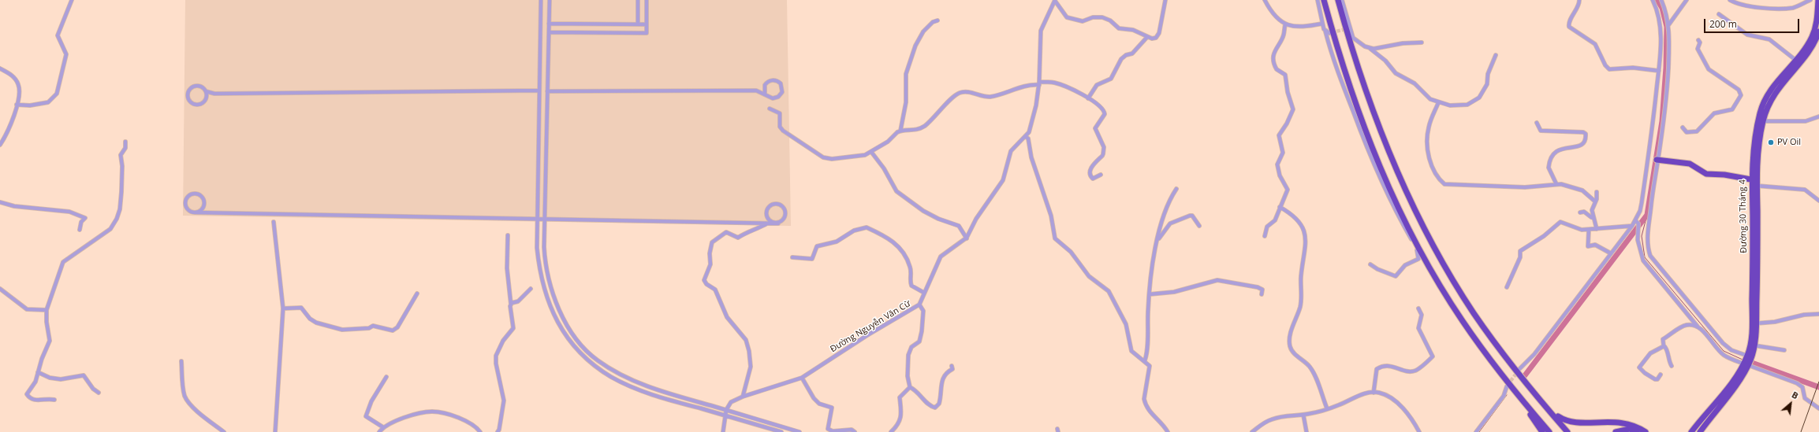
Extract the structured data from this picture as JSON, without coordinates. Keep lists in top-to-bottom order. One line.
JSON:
{"streets":{"highway":["Đường 30 Tháng 4"],"street":["Đường Nguyễn Văn Cừ"]},"places":["PV Oil"],"scale_bar":"200 m","north":"top right"}
